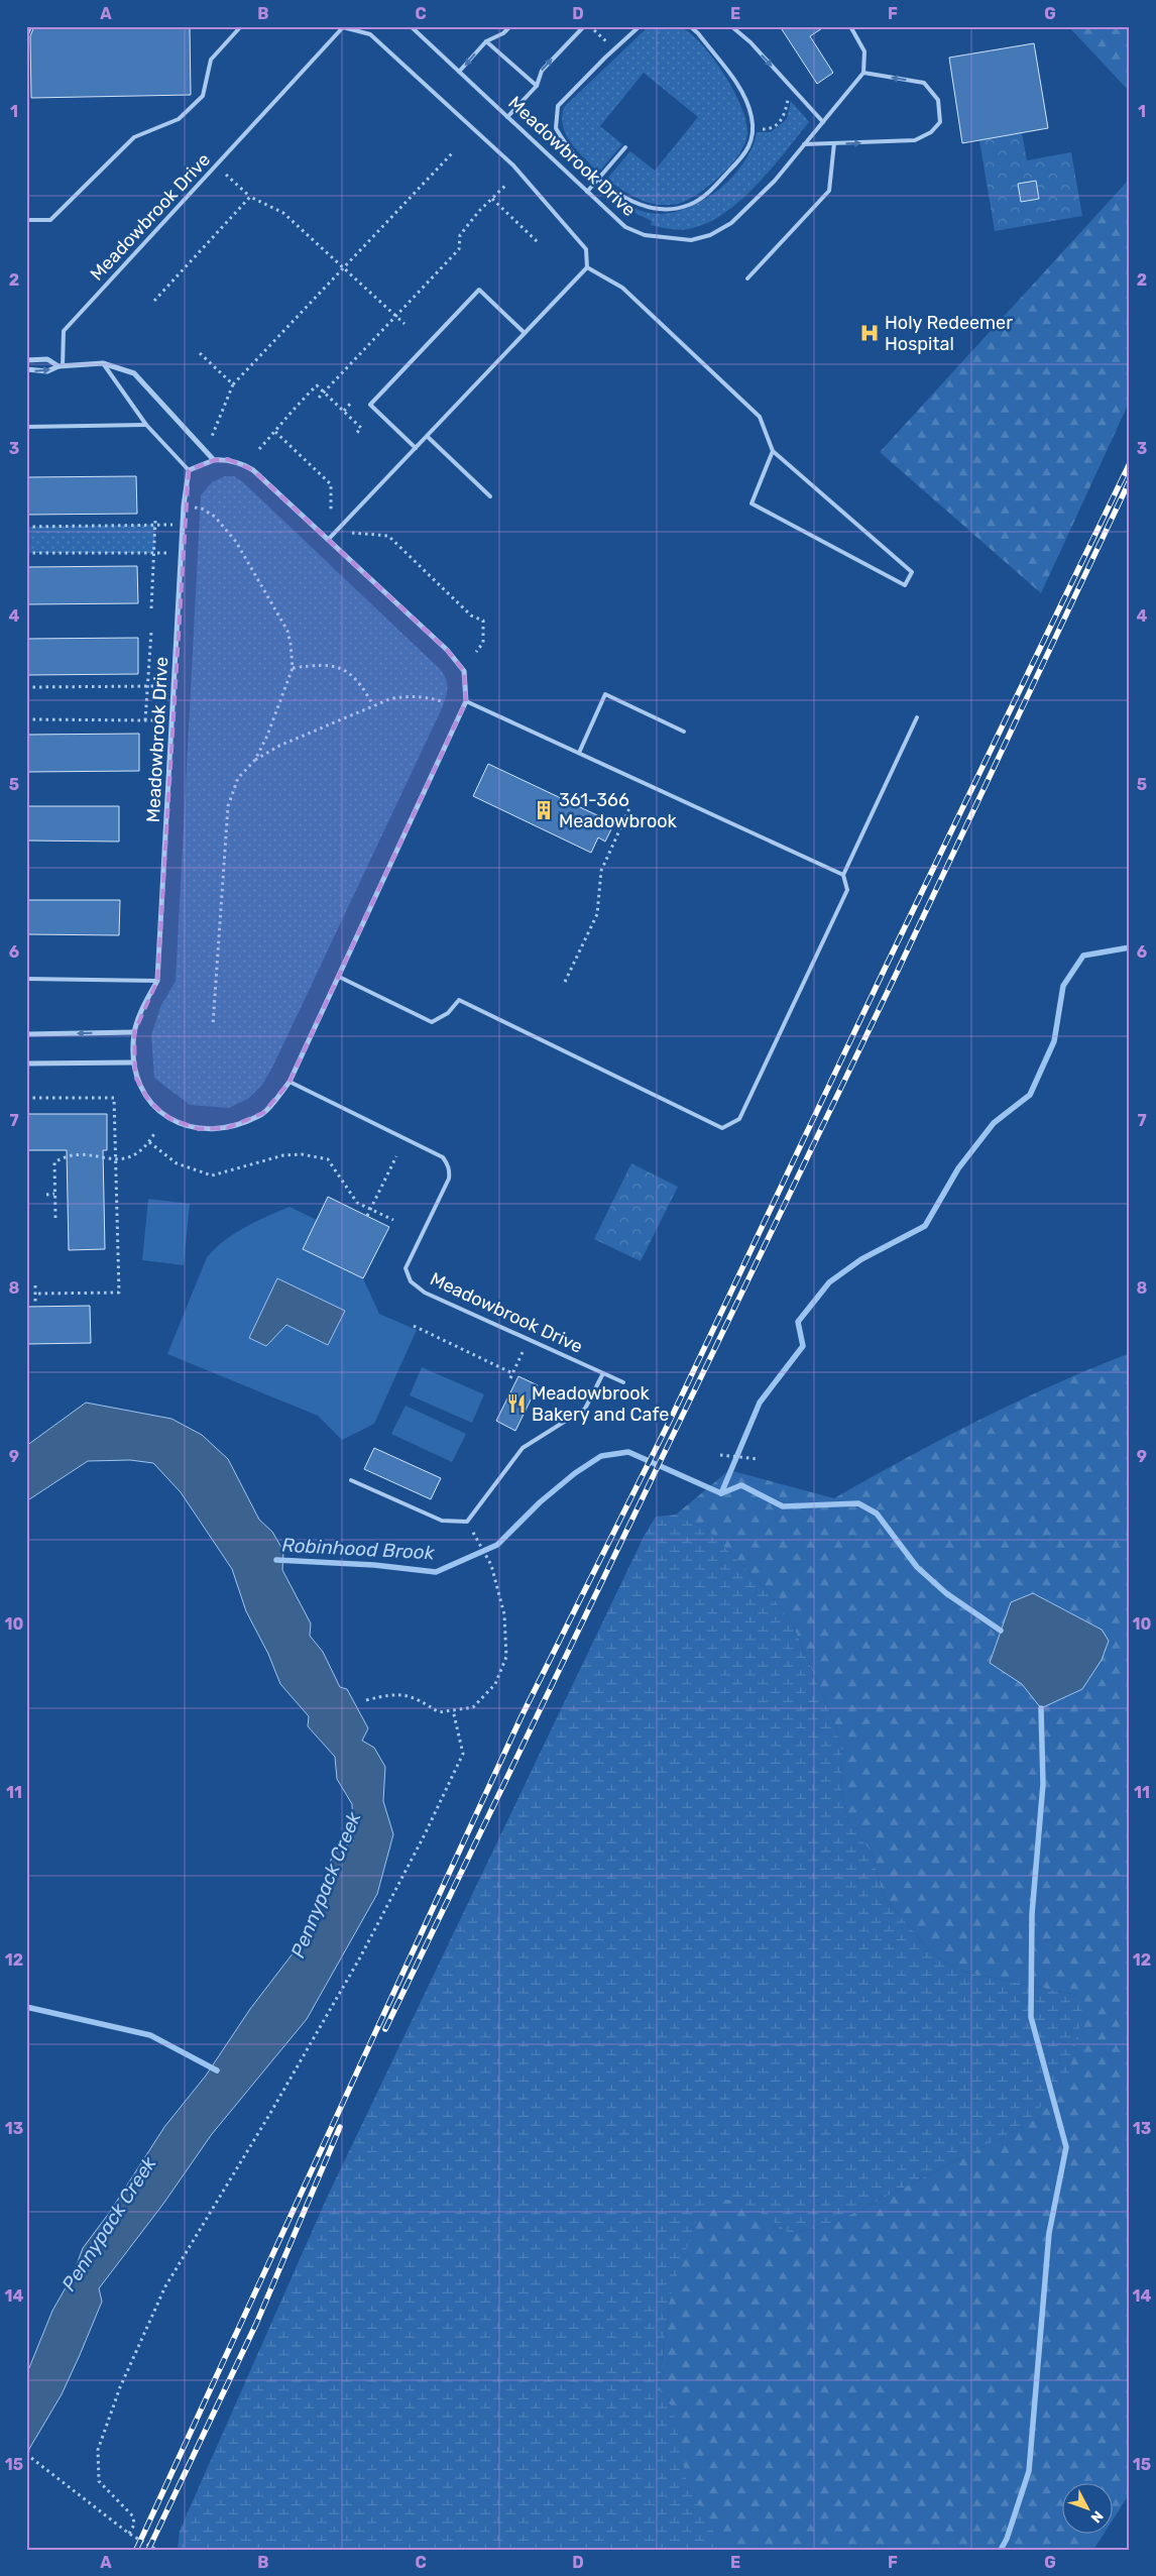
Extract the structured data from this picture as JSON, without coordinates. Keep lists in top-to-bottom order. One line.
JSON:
{"streets":{"street":["Meadowbrook Drive"]},"water":["Robinhood Brook","Pennypack Creek"],"places":{"hospital":["Holy Redeemer Hospital"],"building":["361-366 Meadowbrook"],"restaurant":["Meadowbrook Bakery and Cafe"]},"north":"bottom right","grid":{"columns":["A","B","C","D","E","F","G"],"rows":["1","2","3","4","5","6","7","8","9","10","11","12","13","14","15"]}}
